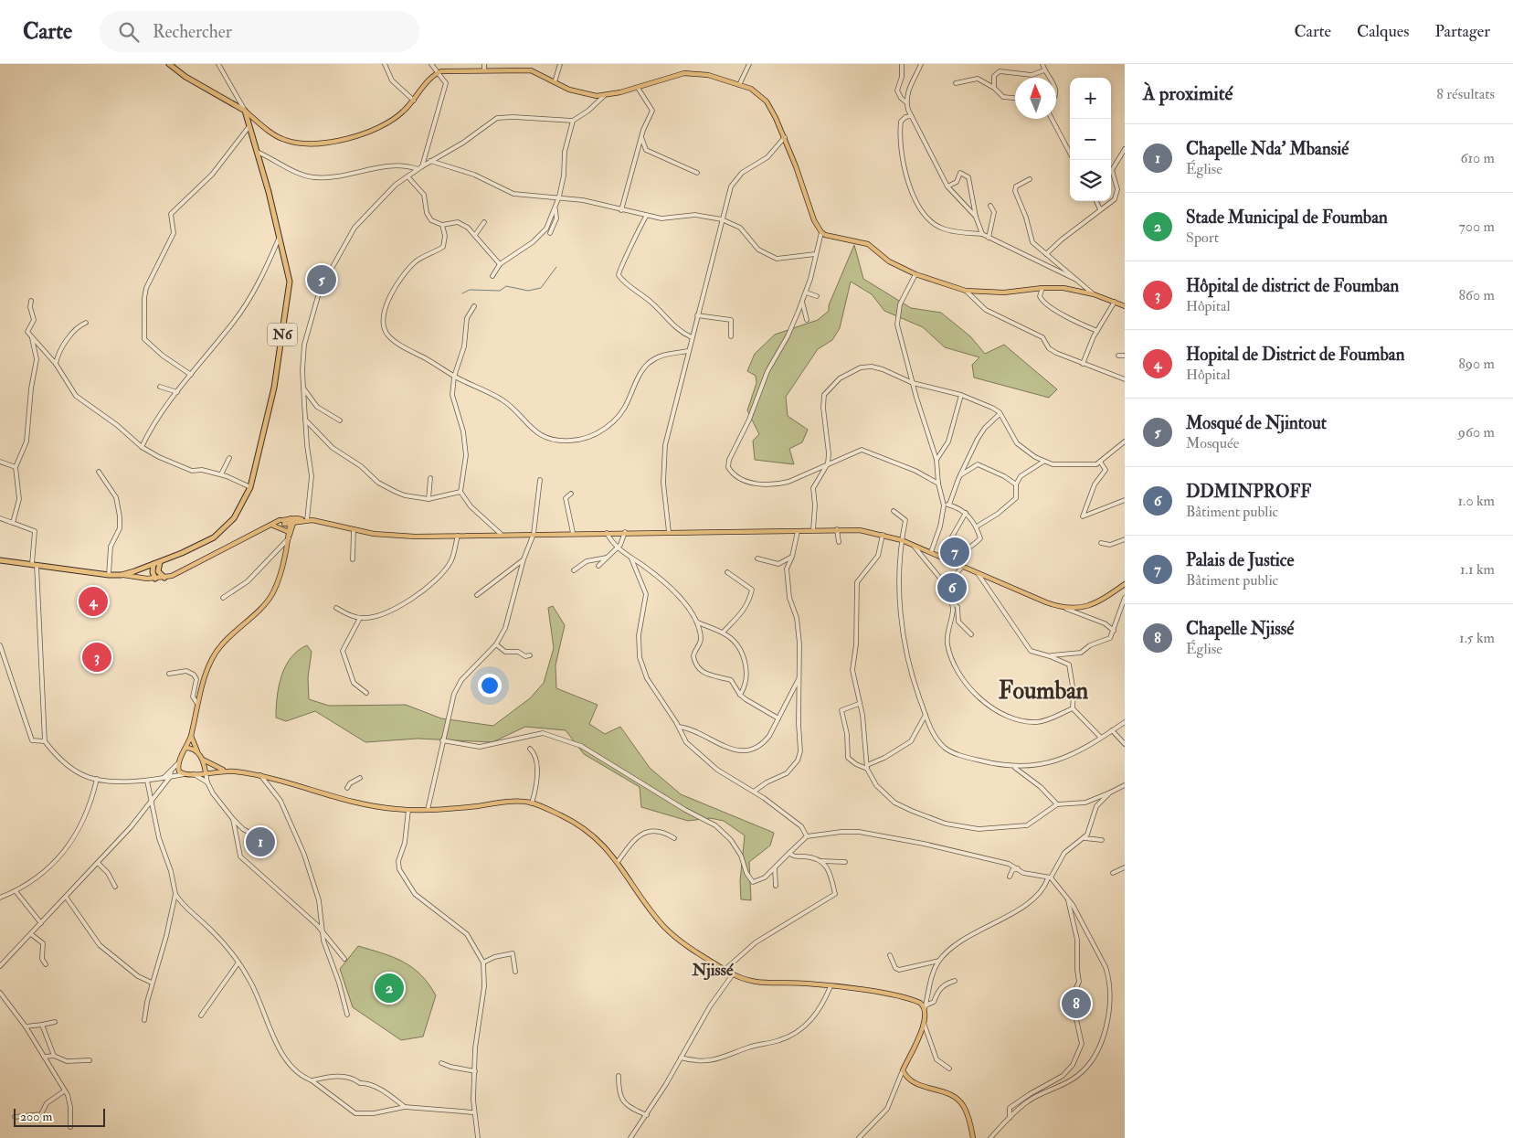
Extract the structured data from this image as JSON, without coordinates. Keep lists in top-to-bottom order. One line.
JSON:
{"streets":{"highway":["N6"]},"districts":["Foumban","Njissé"],"scale_bar":"200 m","north":"top","page":{"header":"Carte","search":"Rechercher","nav":["Carte","Calques","Partager"],"heading":["À proximité","8 résultats"],"map_buttons":["+","−"],"list":[{"mark":"1","name":"Chapelle Nda' Mbansié","note":"Église","value":"610 m"},{"mark":"2","name":"Stade Municipal de Foumban","note":"Sport","value":"700 m"},{"mark":"3","name":"Hôpital de district de Foumban","note":"Hôpital","value":"860 m"},{"mark":"4","name":"Hopital de District de Foumban","note":"Hôpital","value":"890 m"},{"mark":"5","name":"Mosqué de Njintout","note":"Mosquée","value":"960 m"},{"mark":"6","name":"DDMINPROFF","note":"Bâtiment public","value":"1.0 km"},{"mark":"7","name":"Palais de Justice","note":"Bâtiment public","value":"1.1 km"},{"mark":"8","name":"Chapelle Njissé","note":"Église","value":"1.5 km"}],"pins":["5","7","6","4","3","1","2","8"],"scale":"200 m"}}
